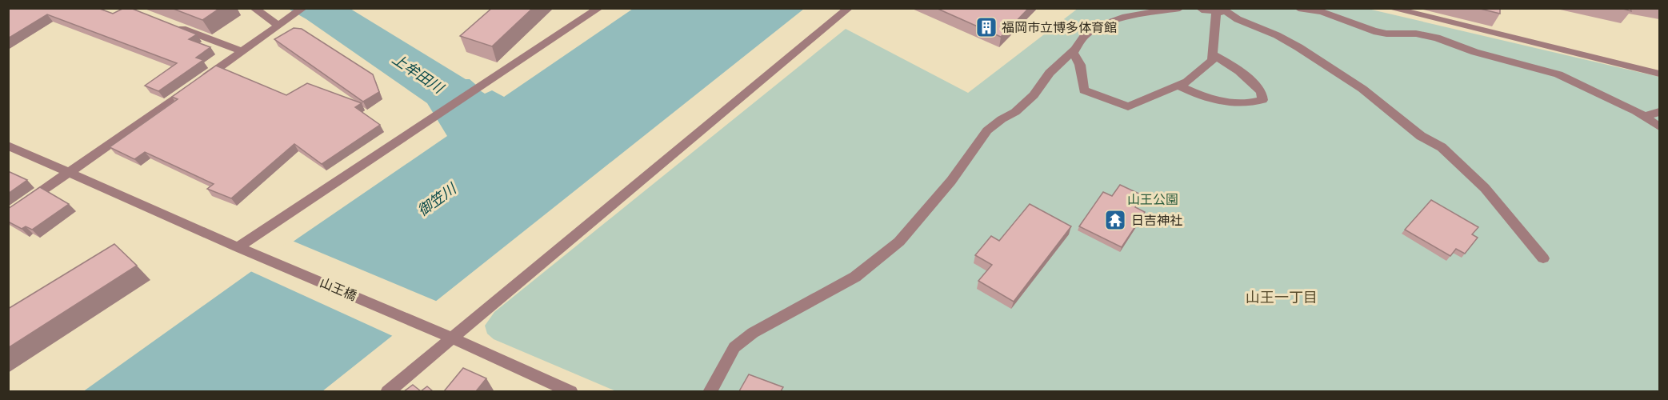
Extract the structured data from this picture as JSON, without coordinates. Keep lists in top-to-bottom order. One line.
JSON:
{"streets":{"street":["山王橋"]},"districts":["山王一丁目"],"water":["上牟田川","御笠川"],"parks":["山王公園"],"places":{"building":["福岡市立博多体育館"],"temple":["日吉神社"]}}
